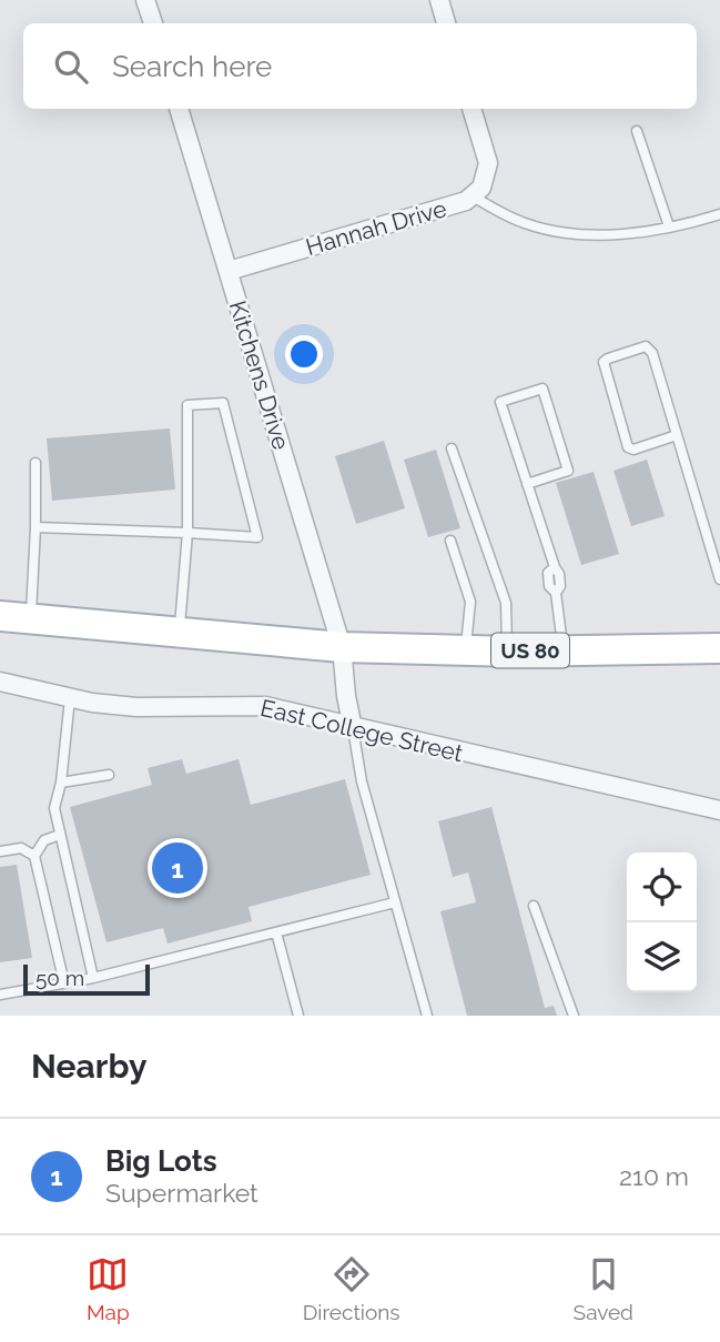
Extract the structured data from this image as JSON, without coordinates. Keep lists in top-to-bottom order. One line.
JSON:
{"streets":{"main road":["US 80"],"street":["Hannah Drive","Kitchens Drive","East College Street"]},"crossings":[["Hannah Drive","Kitchens Drive"],["Kitchens Drive","US 80"],["Kitchens Drive","East College Street"]],"scale_bar":"50 m","page":{"search":"Search here","pins":"1","scale":"50 m","heading":"Nearby","list":[{"mark":"1","name":"Big Lots","note":"Supermarket","value":"210 m"}],"nav":["Map","Directions","Saved"]}}
